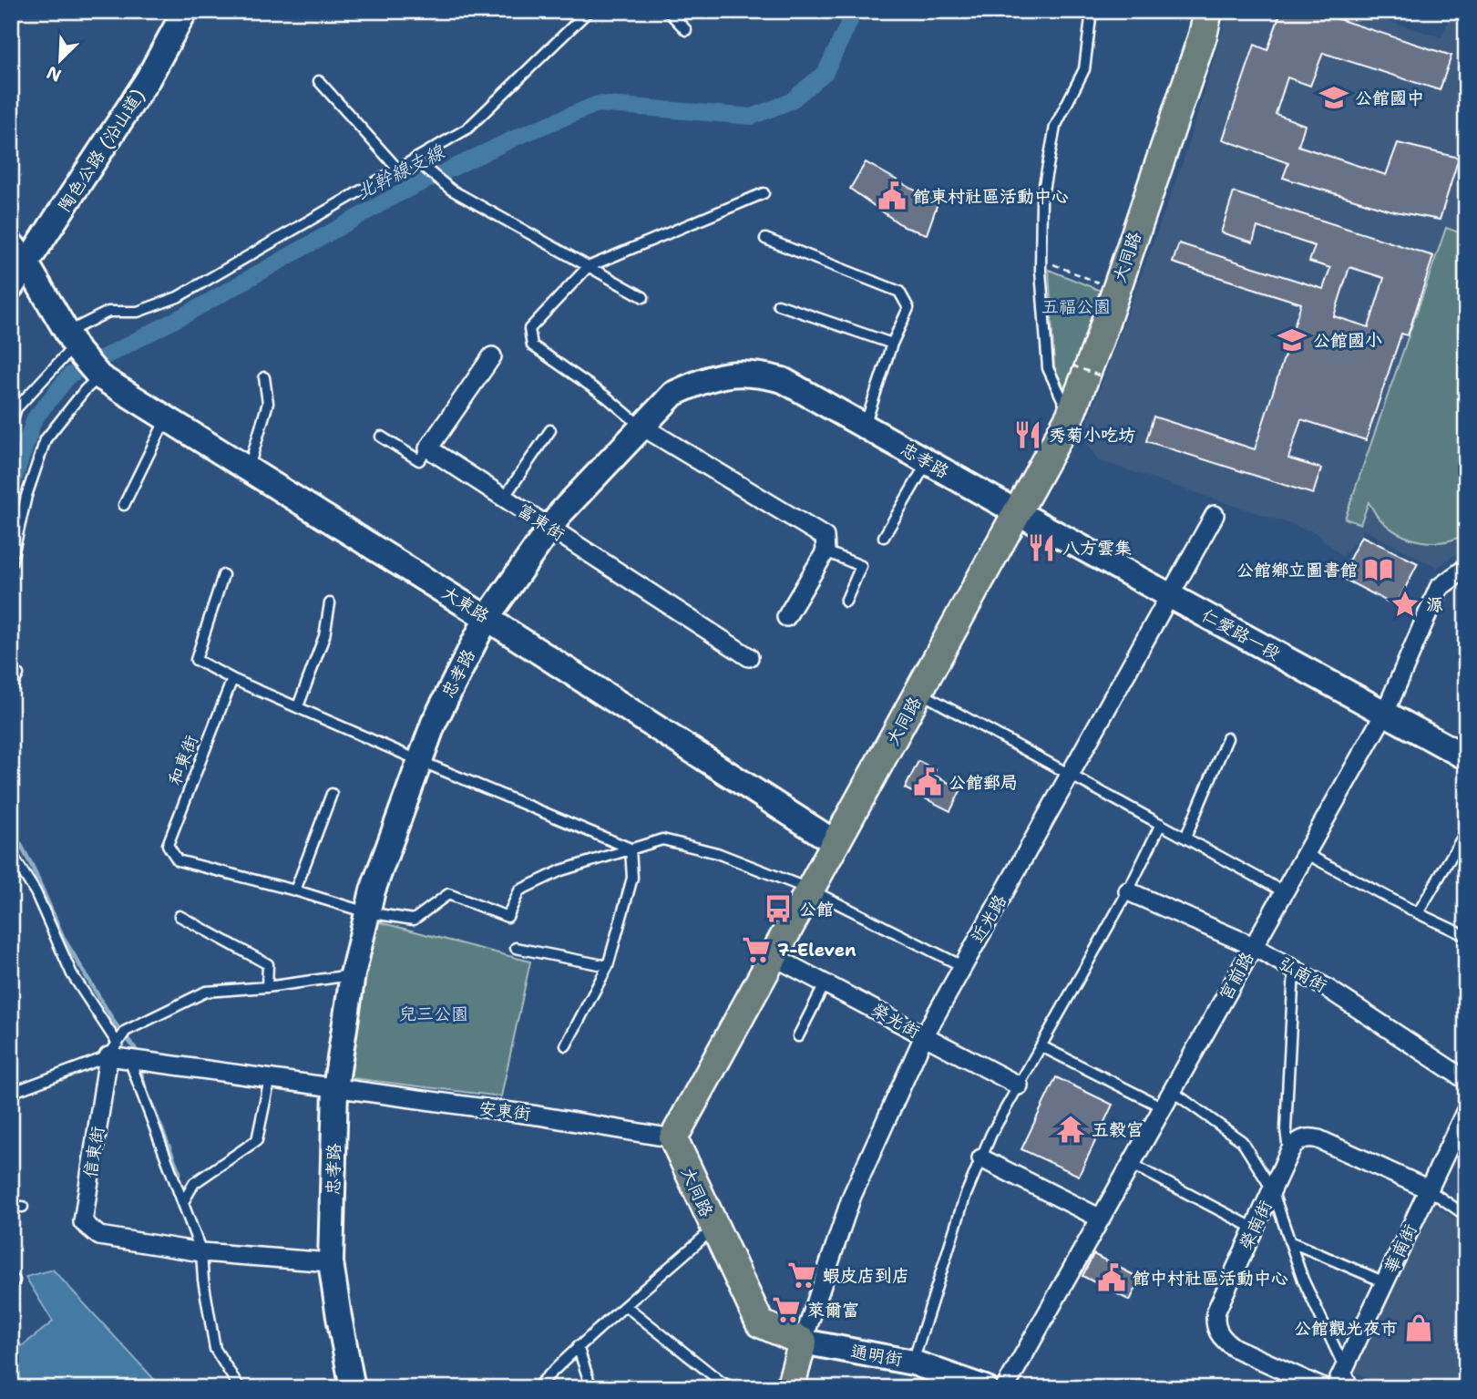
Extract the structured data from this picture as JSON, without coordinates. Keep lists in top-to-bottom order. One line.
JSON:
{"streets":{"main road":["大同路"],"street":["陶色公路 (沿山道)","忠孝路","富東街","大東路","仁愛路一段","近光路","弘南街","宮前路","榮光街","安東街","信東街","榮南街","華南街","通明街"],"lane":["和東街"]},"crossings":[["大同路","忠孝路"],["大同路","大東路"],["大同路","仁愛路一段"],["大同路","近光路"],["大同路","榮光街"],["大同路","安東街"],["大同路","通明街"],["忠孝路","富東街"],["忠孝路","大東路"],["忠孝路","仁愛路一段"],["忠孝路","和東街"],["忠孝路","安東街"],["忠孝路","信東街"],["仁愛路一段","近光路"],["仁愛路一段","宮前路"],["近光路","榮光街"],["近光路","通明街"],["弘南街","宮前路"]],"water":["北幹線支線"],"parks":["五福公園","兒三公園"],"places":{"school or university":["公館國中","公館國小"],"public building":["館東村社區活動中心","公館郵局","館中村社區活動中心"],"restaurant":["秀菊小吃坊","八方雲集"],"library":["公館鄉立圖書館"],"place":["源"],"bus stop":["公館"],"supermarket":["7-Eleven","蝦皮店到店","萊爾富"],"temple":["五穀宮"],"shop":["公館觀光夜市"]},"north":"bottom left"}
